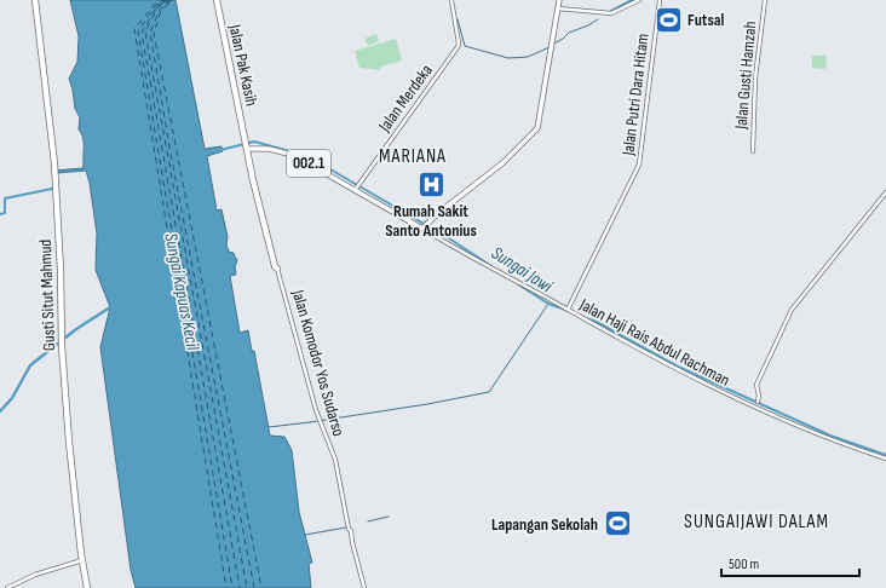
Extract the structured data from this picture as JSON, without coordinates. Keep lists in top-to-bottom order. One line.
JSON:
{"streets":{"highway":["Jalan Pak Kasih","Gusti Situt Mahmud","Jalan Komodor Yos Sudarso"],"main road":["002.1"],"street":["Jalan Gusti Hamzah","Jalan Putri Dara Hitam","Jalan Merdeka","Jalan Haji Rais Abdul Rachman"]},"crossings":[["Jalan Pak Kasih","002.1"],["Jalan Pak Kasih","Jalan Komodor Yos Sudarso"],["Jalan Putri Dara Hitam","Jalan Haji Rais Abdul Rachman"],["Jalan Merdeka","002.1"],["002.1","Jalan Komodor Yos Sudarso"]],"districts":["MARIANA","SUNGAIJAWI DALAM"],"water":["Sungai Jawi","Sungai Kapuas Kecil"],"places":{"sports":["Futsal","Lapangan Sekolah"],"hospital":["Rumah Sakit Santo Antonius"]},"scale_bar":"500 m"}
